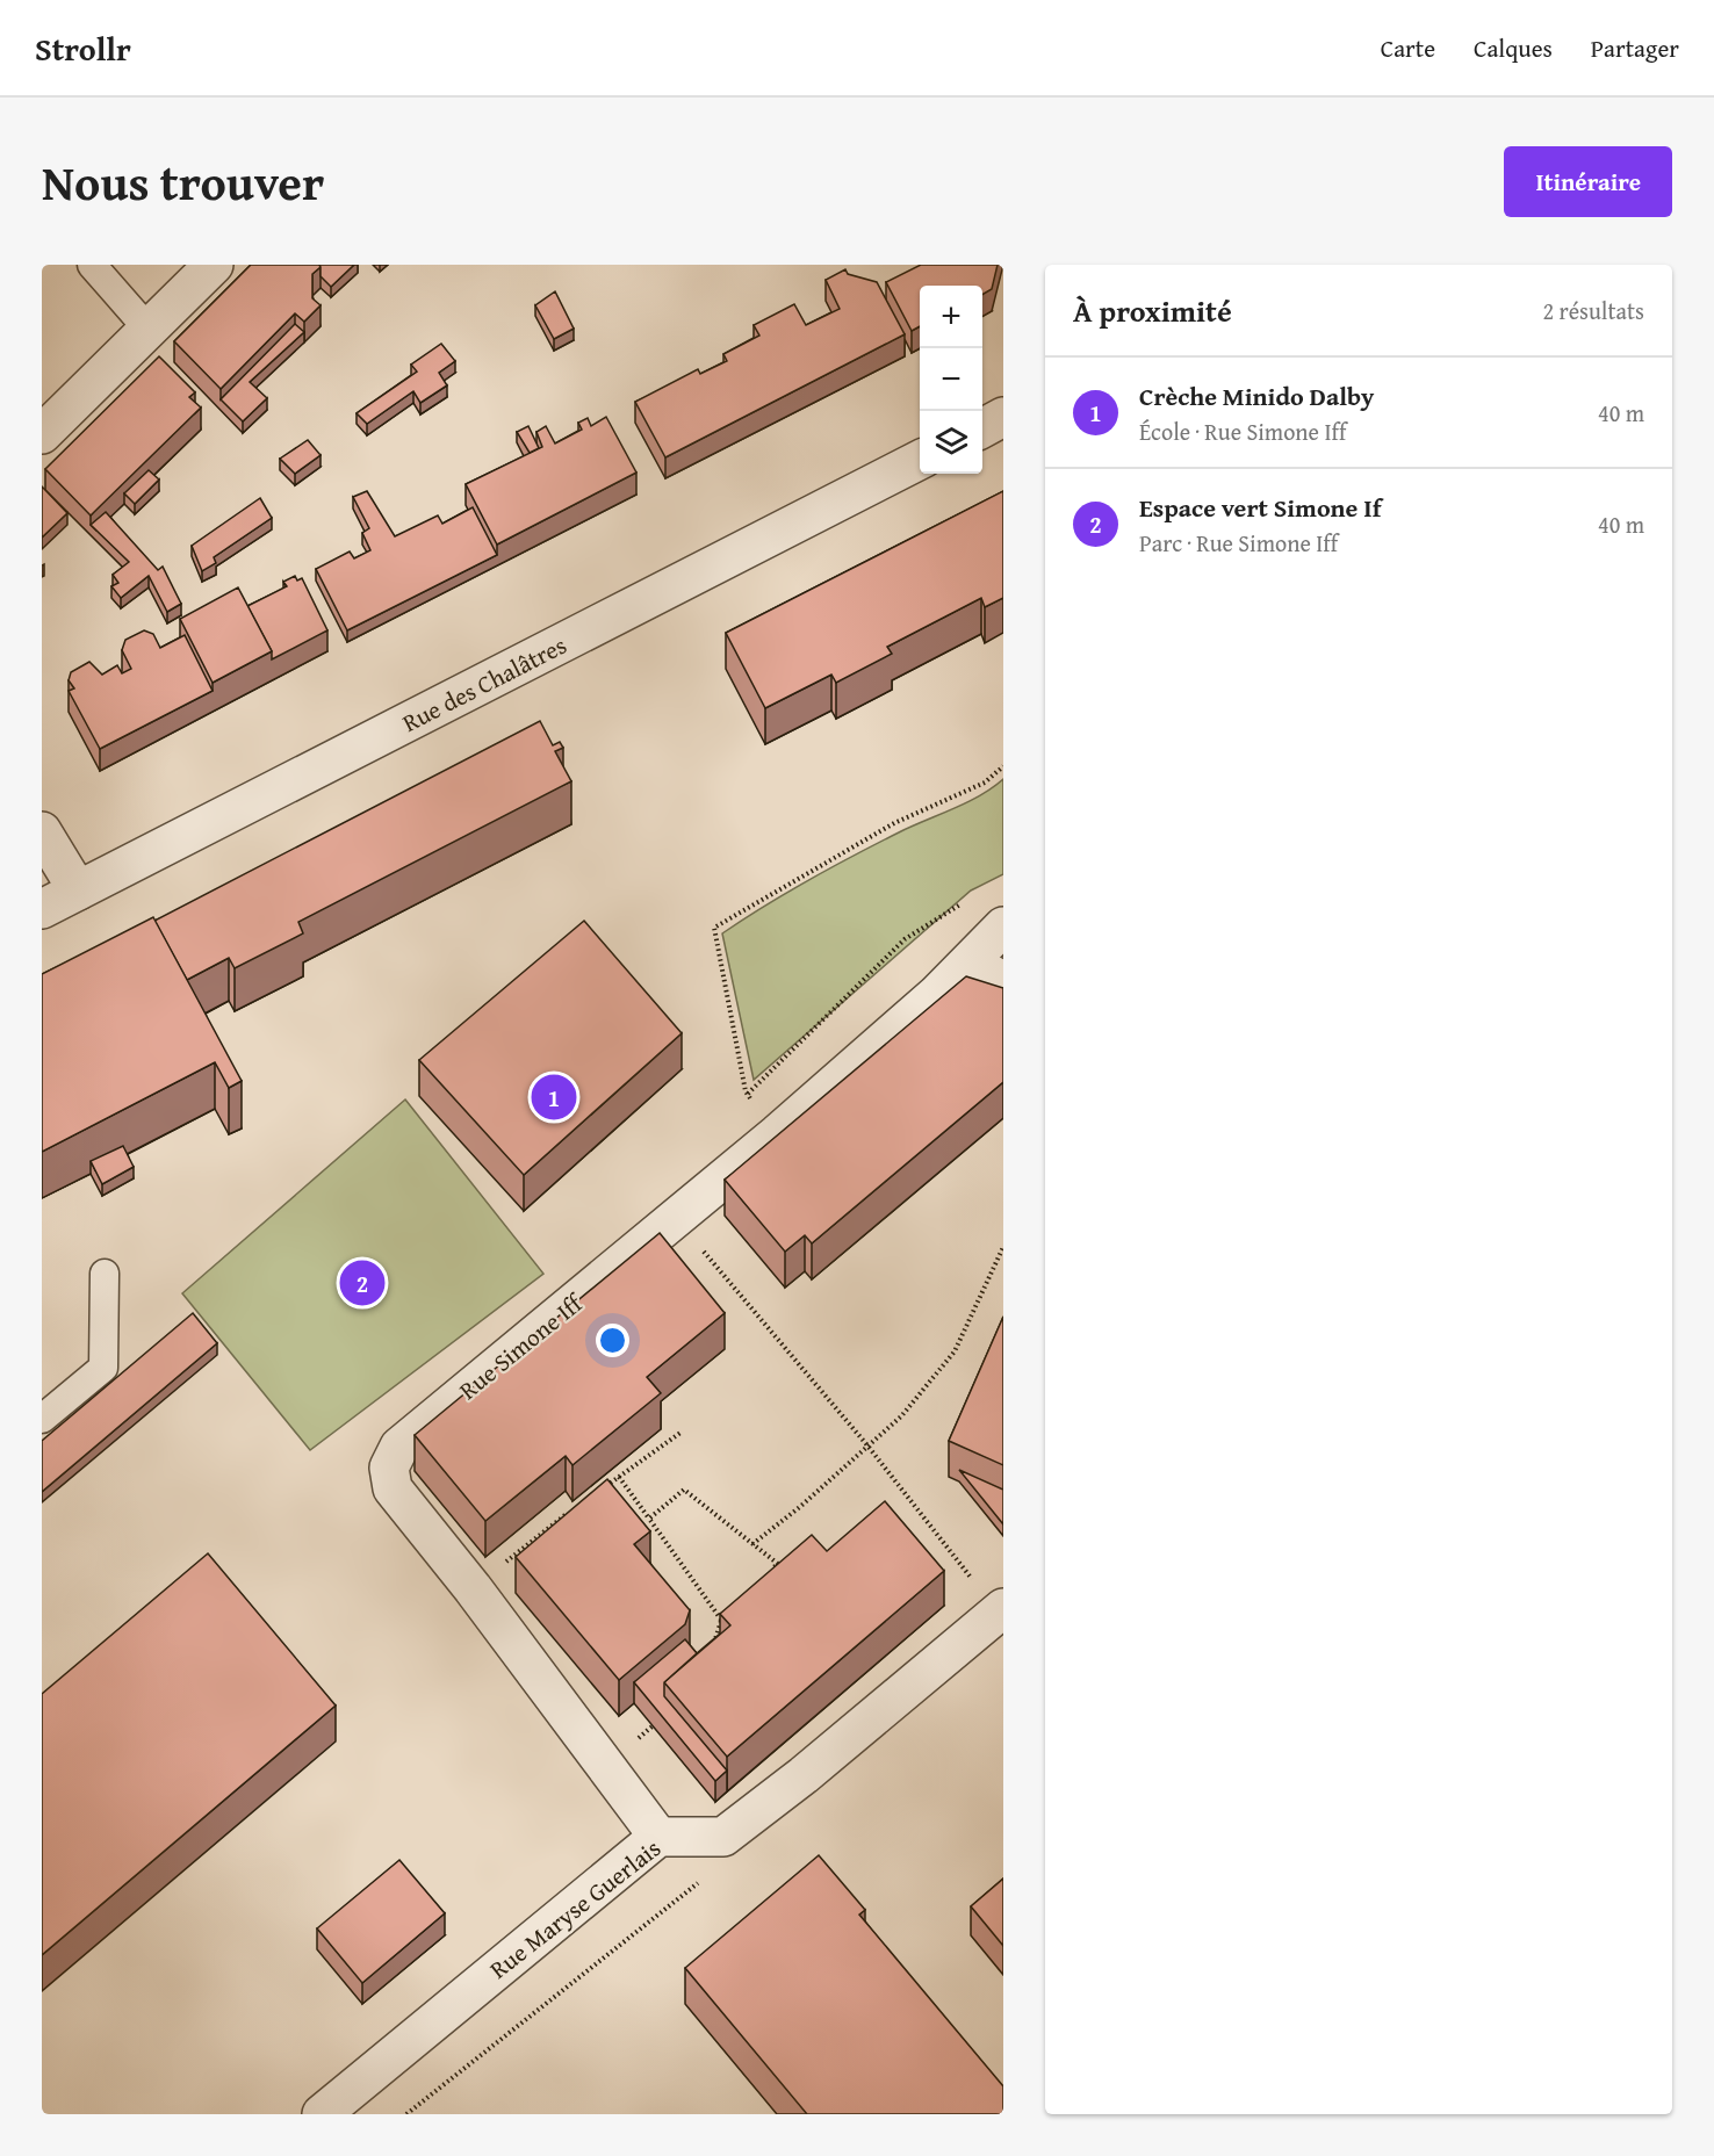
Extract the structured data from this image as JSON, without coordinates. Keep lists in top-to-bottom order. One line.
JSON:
{"streets":{"street":["Rue des Chalâtres","Rue Simone Iff","Rue Maryse Guerlais"]},"crossings":[["Rue Simone Iff","Rue Maryse Guerlais"]],"page":{"header":"Strollr","nav":["Carte","Calques","Partager"],"title":"Nous trouver","buttons":"Itinéraire","heading":["À proximité","2 résultats"],"map_buttons":["+","−"],"list":[{"mark":"1","name":"Crèche Minido Dalby","note":"École · Rue Simone Iff","value":"40 m"},{"mark":"2","name":"Espace vert Simone If","note":"Parc · Rue Simone Iff","value":"40 m"}],"pins":["1","2"]}}
